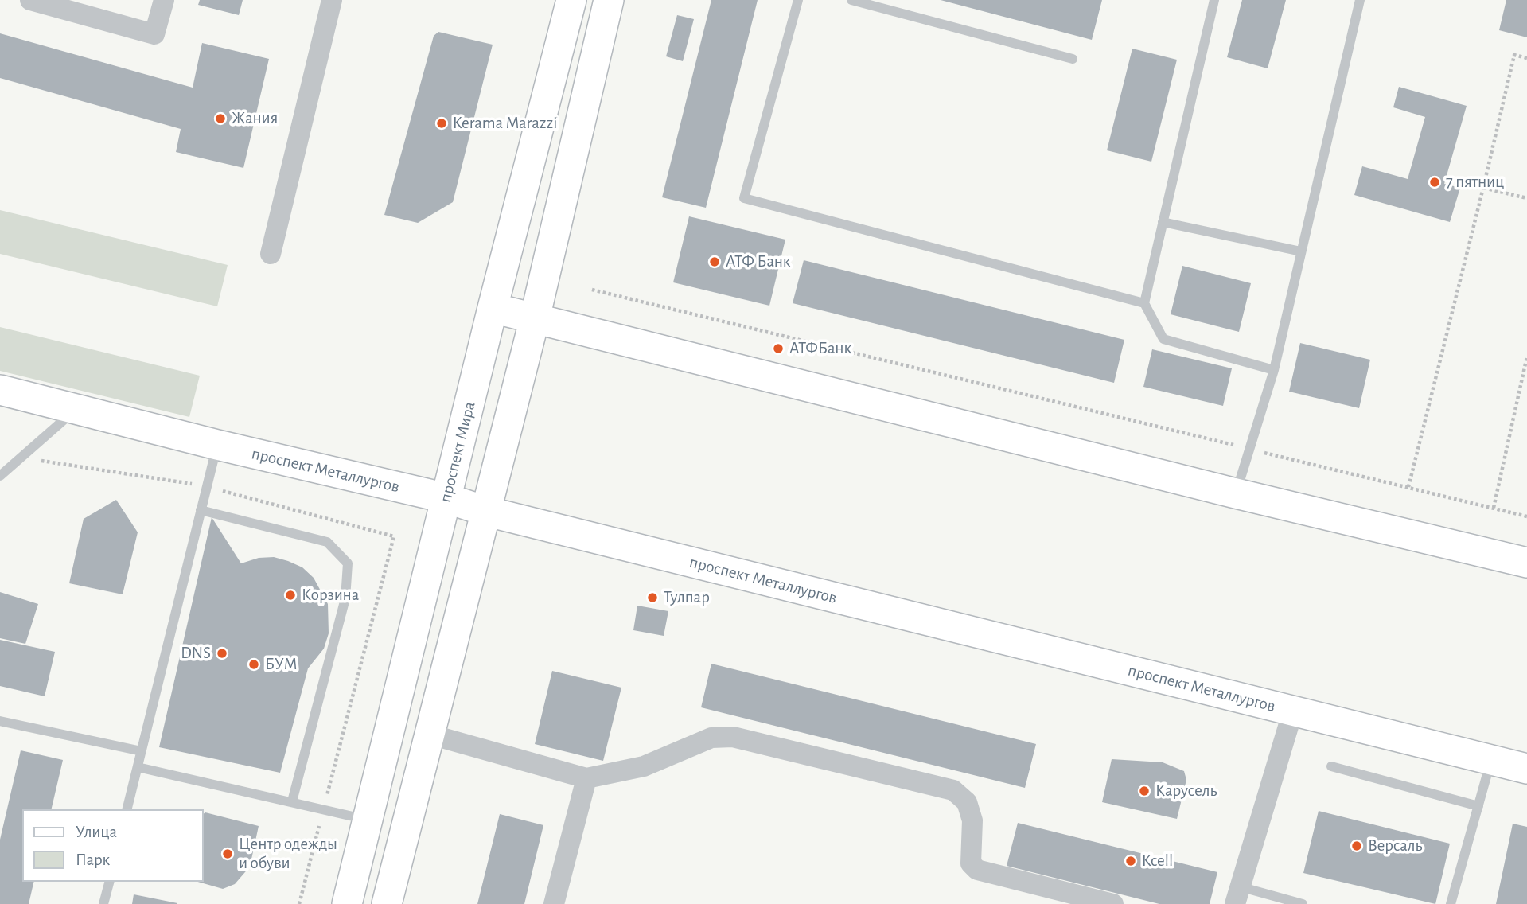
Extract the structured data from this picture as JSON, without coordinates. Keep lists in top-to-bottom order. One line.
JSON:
{"streets":{"main road":["проспект Мира","проспект Металлургов"]},"crossings":[["проспект Мира","проспект Металлургов"]],"places":["Жания","Kerama Marazzi","7 пятниц","АТФ Банк","АТФБанк","Корзина","Тулпар","DNS","БУМ","Карусель","Версаль","Центр одежды и обуви","Kcell"],"legend":["Улица","Парк"]}
